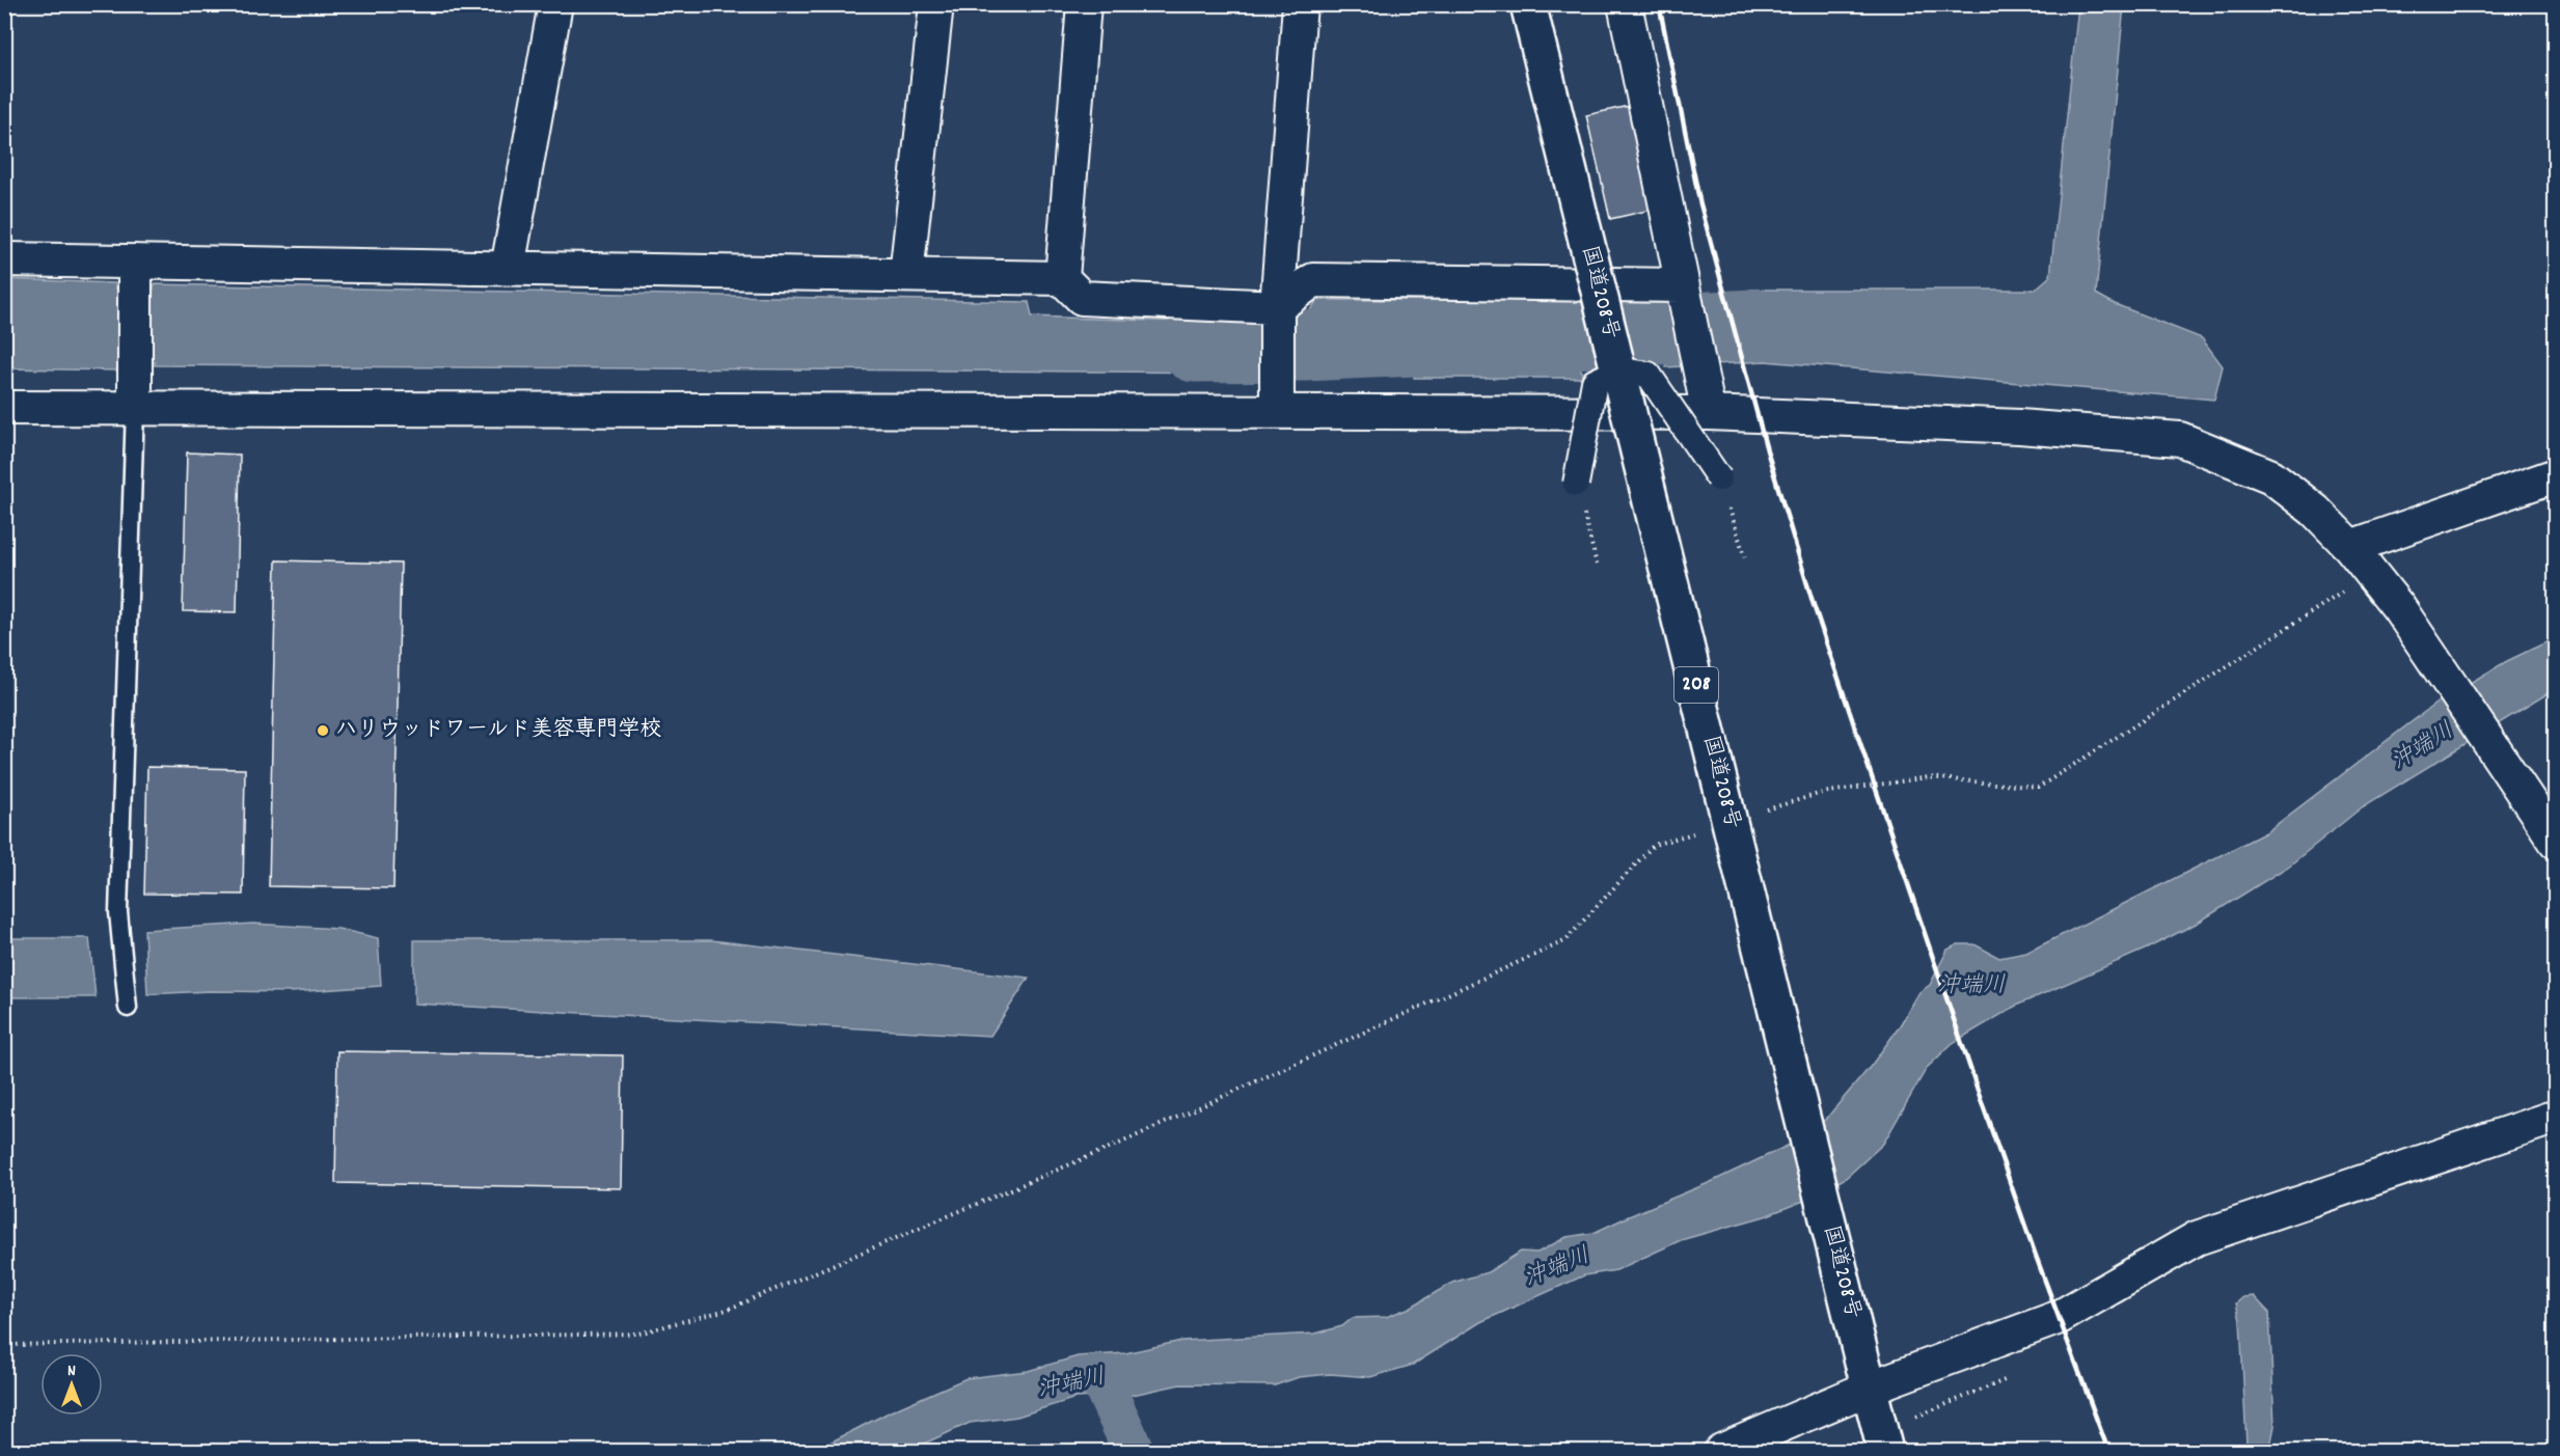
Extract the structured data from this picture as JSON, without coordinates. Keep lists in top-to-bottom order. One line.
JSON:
{"streets":{"highway":["国道208号","208"]},"water":["沖端川"],"places":["ハリウッドワールド美容専門学校"],"north":"top"}
